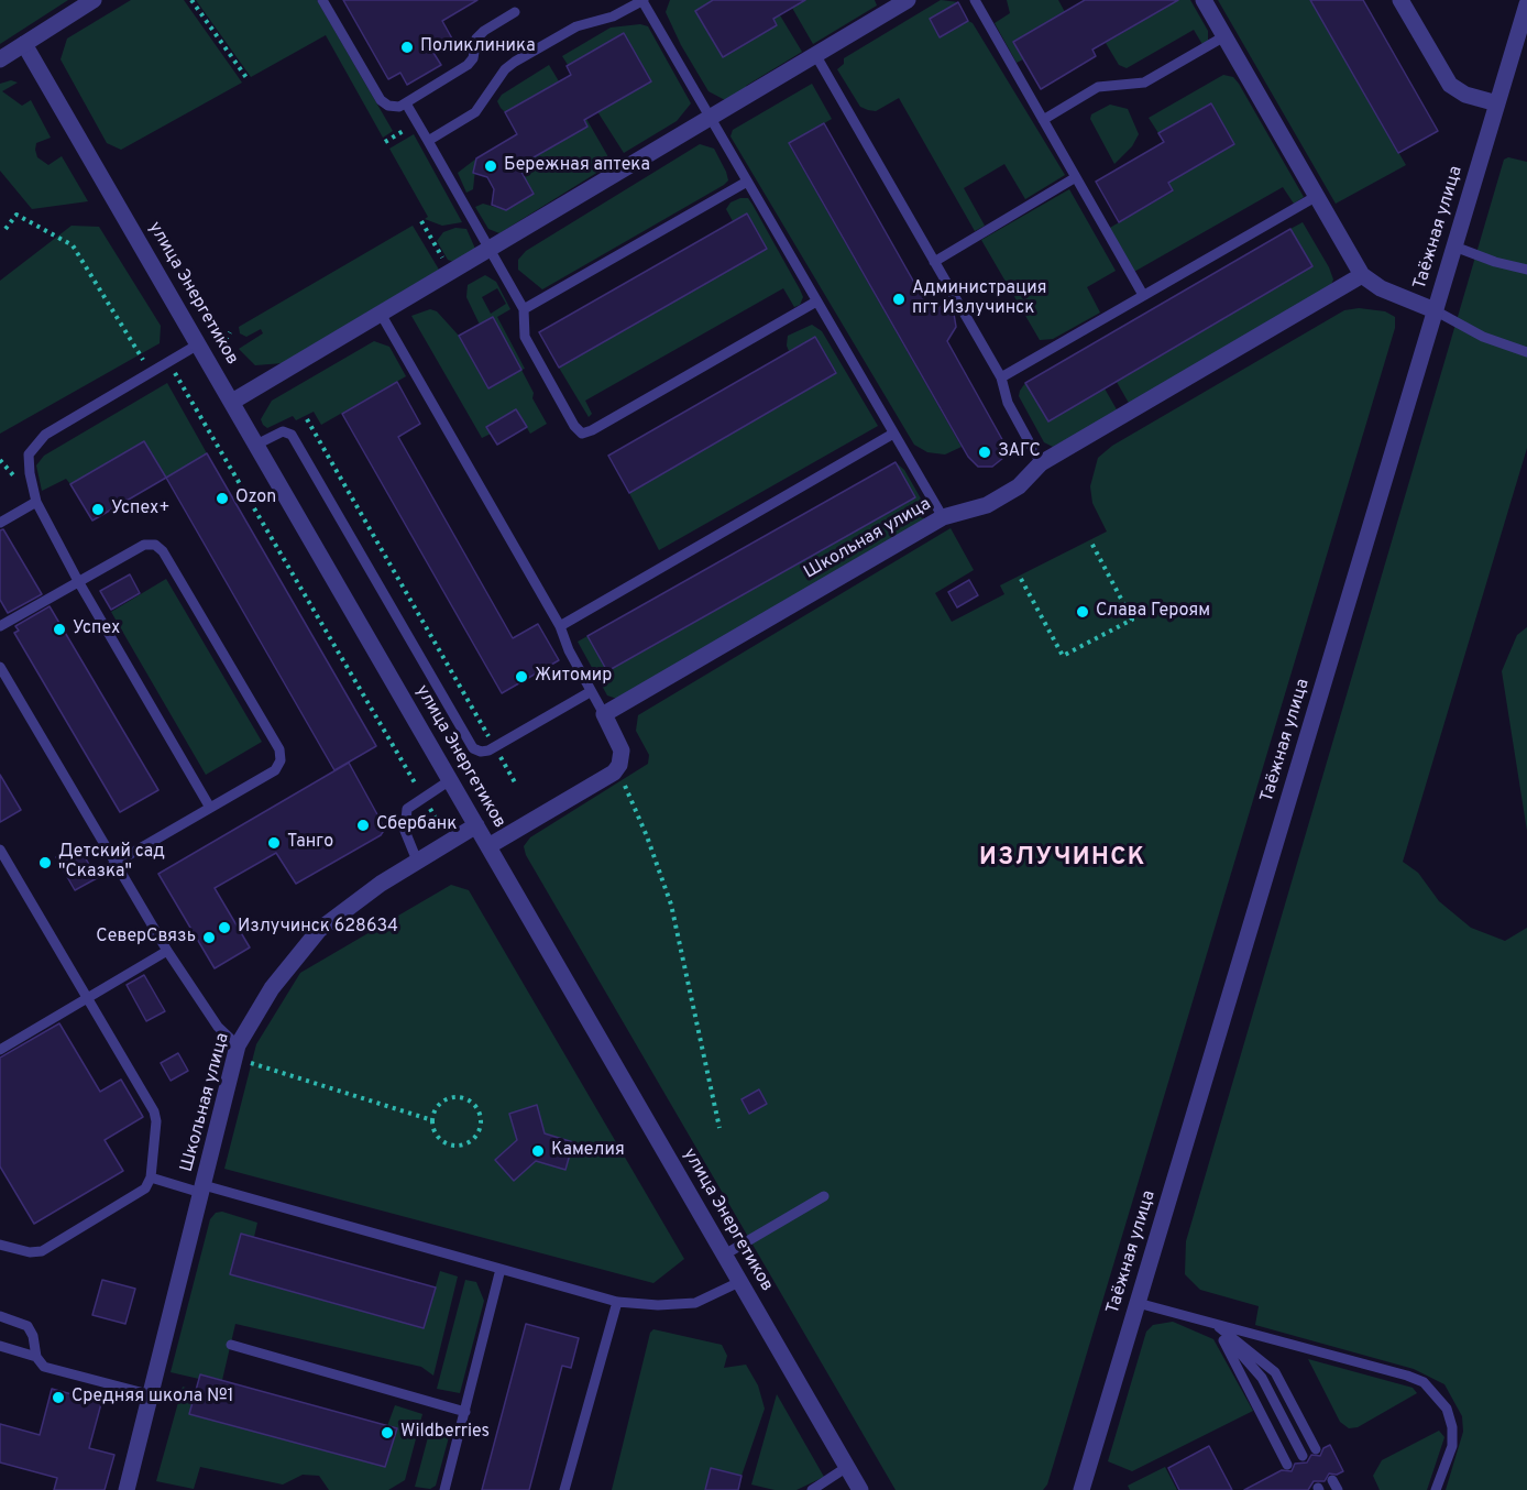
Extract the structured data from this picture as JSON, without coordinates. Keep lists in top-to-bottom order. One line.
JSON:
{"streets":{"street":["Таёжная улица","улица Энергетиков","Школьная улица"]},"crossings":[["улица Энергетиков","Школьная улица"]],"districts":["ИЗЛУЧИНСК"],"places":["Поликлиника","Бережная аптека","Администрация пгт Излучинск","ЗАГС","Ozon","Успех+","Слава Героям","Успех","Житомир","Сбербанк","Танго","Детский сад \"Сказка\"","Излучинск 628634","СеверСвязь","Камелия","Средняя школа №1","Wildberries"]}
